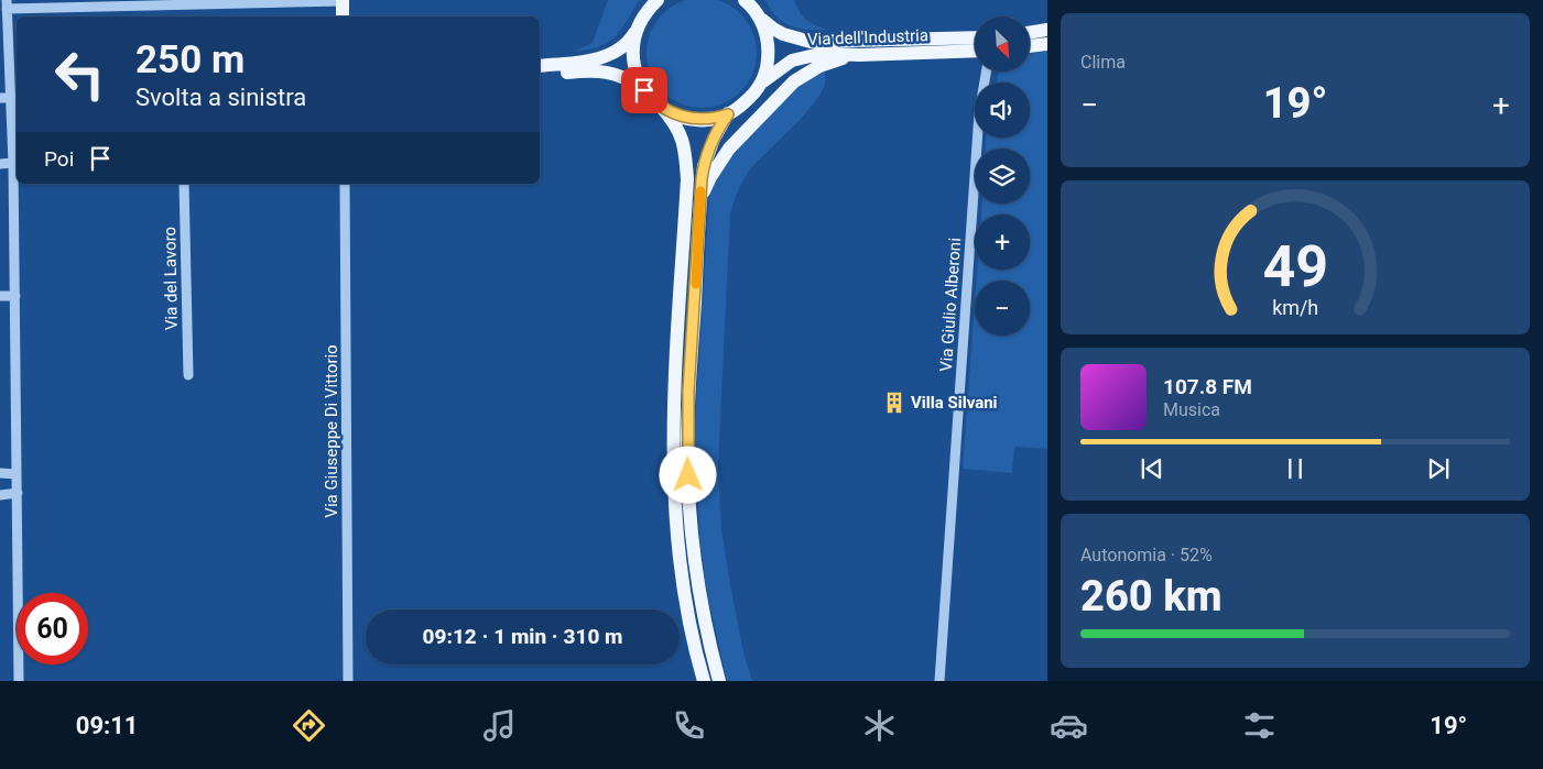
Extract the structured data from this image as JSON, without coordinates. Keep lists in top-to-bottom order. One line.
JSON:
{"streets":{"main road":["Via dell'Industria"],"street":["Via del Lavoro","Via Giulio Alberoni","Via Giuseppe Di Vittorio"]},"places":{"building":["Villa Silvani"]},"north":"bottom right","page":{"tile":["Clima",["Autonomia · 52%","260 km"]],"map_buttons":["+","−"],"turn":["250 m","Svolta a sinistra"],"heat":["−","19°","+"],"then":"Poi","song":["107.8 FM","Musica"],"limit":"60","trip":"09:12 · 1 min · 310 m","tabs":["09:11","19°"],"gauge":["49","km/h"]}}
